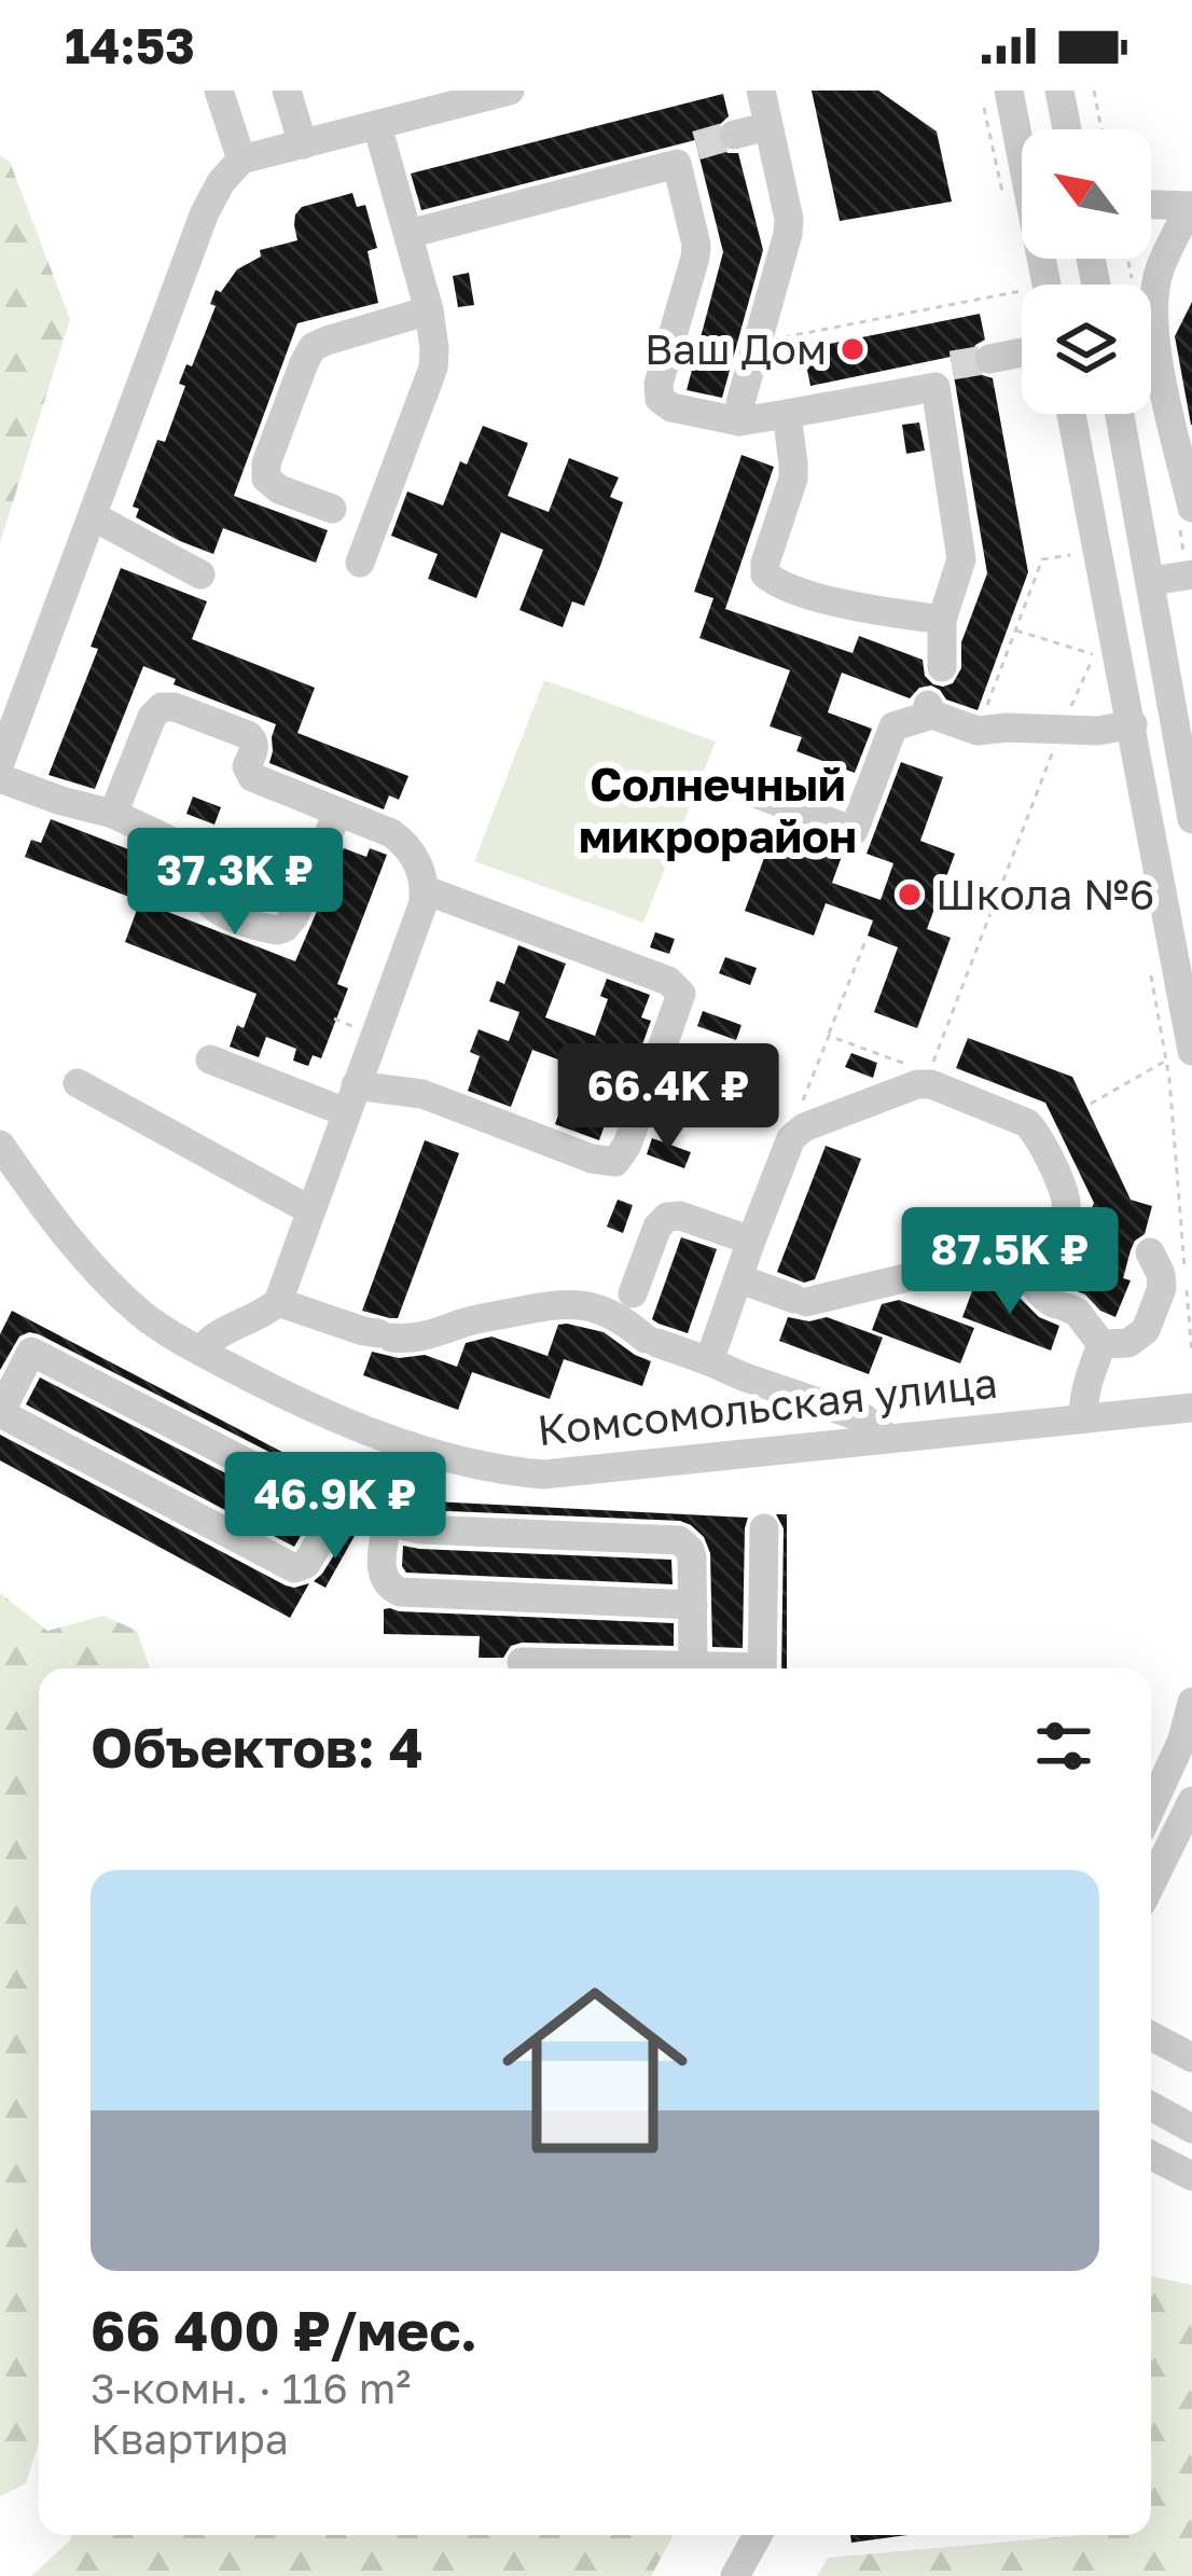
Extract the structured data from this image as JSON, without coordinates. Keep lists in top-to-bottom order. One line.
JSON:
{"streets":{"street":["Комсомольская улица"]},"districts":["Солнечный микрорайон"],"places":["Ваш Дом","Школа №6"],"north":"top left","page":{"status":"14:53","price":["37.3K ₽","66.4K ₽","87.5K ₽","46.9K ₽"],"heading":"Объектов: 4","list":[{"name":"66 400 ₽/мес.","note":"3-комн. · 116 m² · Квартира"}]}}
